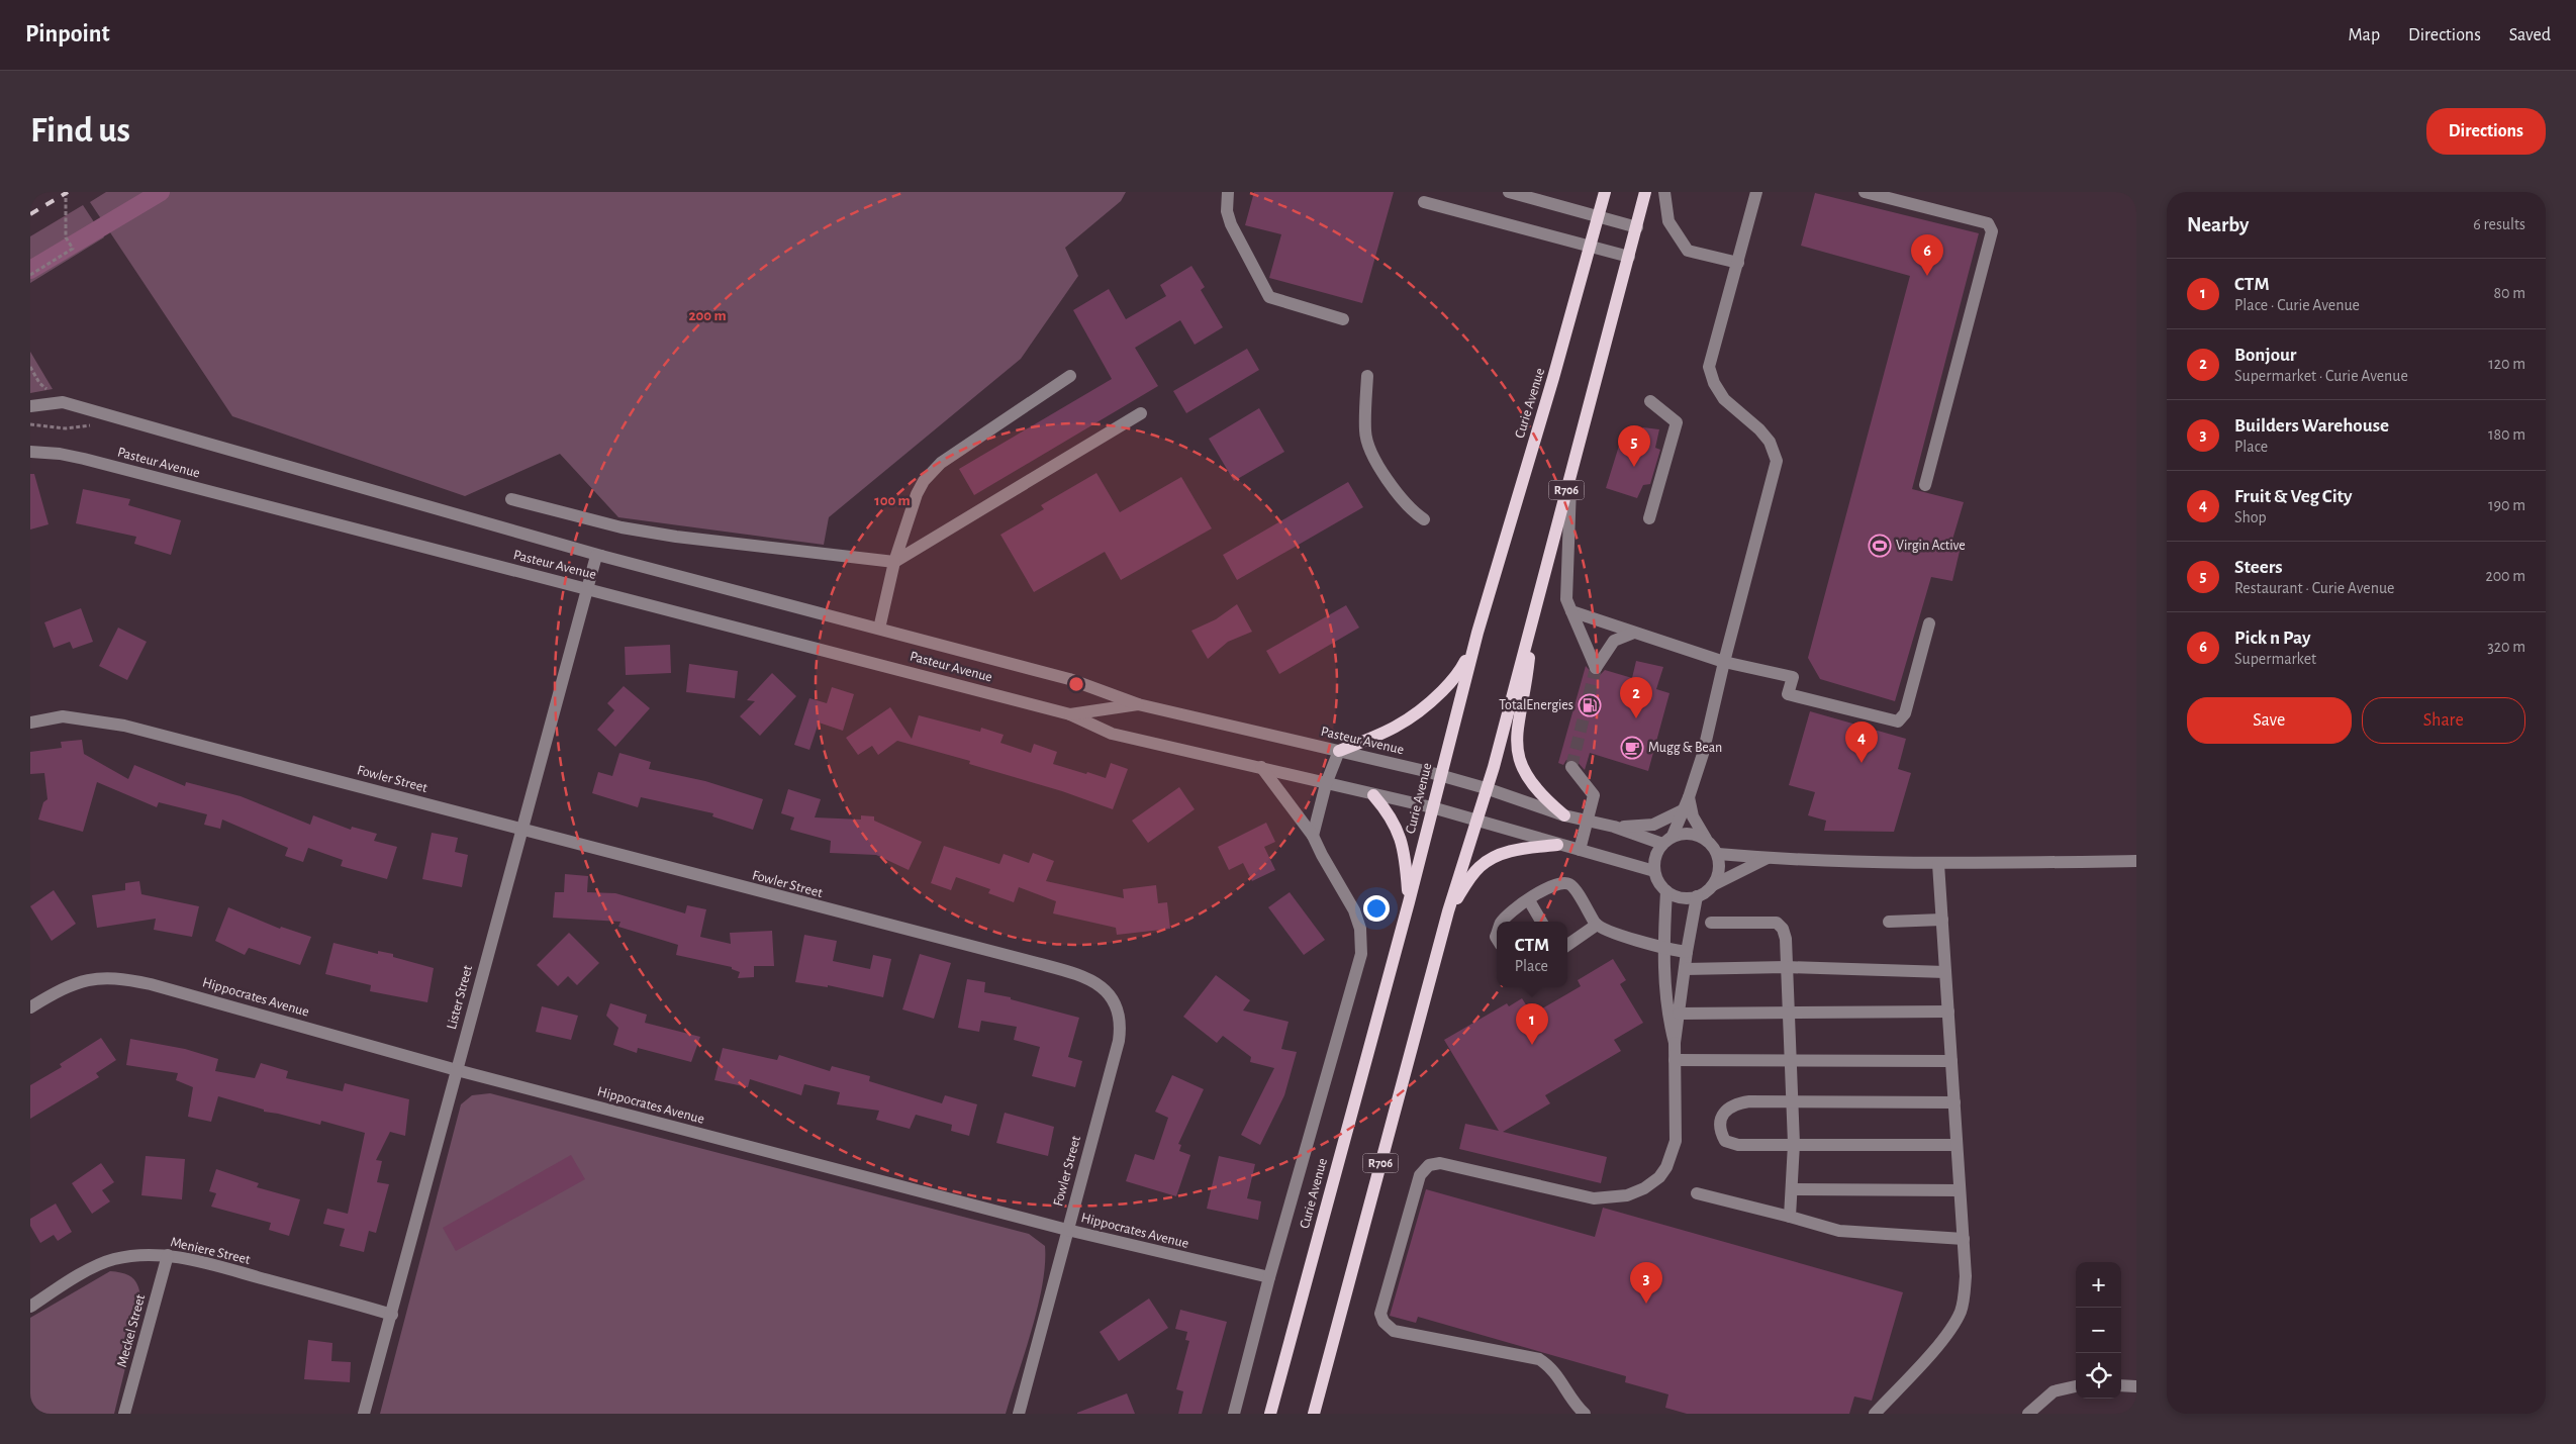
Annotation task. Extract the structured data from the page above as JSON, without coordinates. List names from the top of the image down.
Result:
{
  "streets": {
    "main road": ["Curie Avenue", "R706"],
    "street": [
      "Pasteur Avenue",
      "Fowler Street",
      "Hippocrates Avenue",
      "Lister Street",
      "Meniere Street",
      "Meckel Street"
    ]
  },
  "crossings": [
    ["Curie Avenue", "Pasteur Avenue"],
    ["Curie Avenue", "Hippocrates Avenue"],
    ["Pasteur Avenue", "R706"],
    ["Pasteur Avenue", "Lister Street"],
    ["Fowler Street", "Hippocrates Avenue"],
    ["Fowler Street", "Lister Street"],
    ["Hippocrates Avenue", "Lister Street"],
    ["Lister Street", "Meniere Street"],
    ["Meniere Street", "Meckel Street"]
  ],
  "places": {
    "sports": ["Virgin Active"],
    "fuel station": ["TotalEnergies"],
    "cafe": ["Mugg & Bean"]
  },
  "page": {
    "header": "Pinpoint",
    "nav": ["Map", "Directions", "Saved"],
    "buttons": [
      "Directions",
      ["Save", "Share"]
    ],
    "title": "Find us",
    "heading": ["Nearby", "6 results"],
    "pins": [
      "6",
      "5",
      "2",
      "4",
      "1",
      "3"
    ],
    "list": [
      {
        "mark": "1",
        "name": "CTM",
        "note": "Place · Curie Avenue",
        "value": "80 m"
      },
      {
        "mark": "2",
        "name": "Bonjour",
        "note": "Supermarket · Curie Avenue",
        "value": "120 m"
      },
      {
        "mark": "3",
        "name": "Builders Warehouse",
        "note": "Place",
        "value": "180 m"
      },
      {
        "mark": "4",
        "name": "Fruit & Veg City",
        "note": "Shop",
        "value": "190 m"
      },
      {
        "mark": "5",
        "name": "Steers",
        "note": "Restaurant · Curie Avenue",
        "value": "200 m"
      },
      {
        "mark": "6",
        "name": "Pick n Pay",
        "note": "Supermarket",
        "value": "320 m"
      }
    ],
    "popup": ["CTM", "Place"],
    "map_buttons": ["+", "−"]
  },
  "rings": ["200 m", "100 m"]
}
